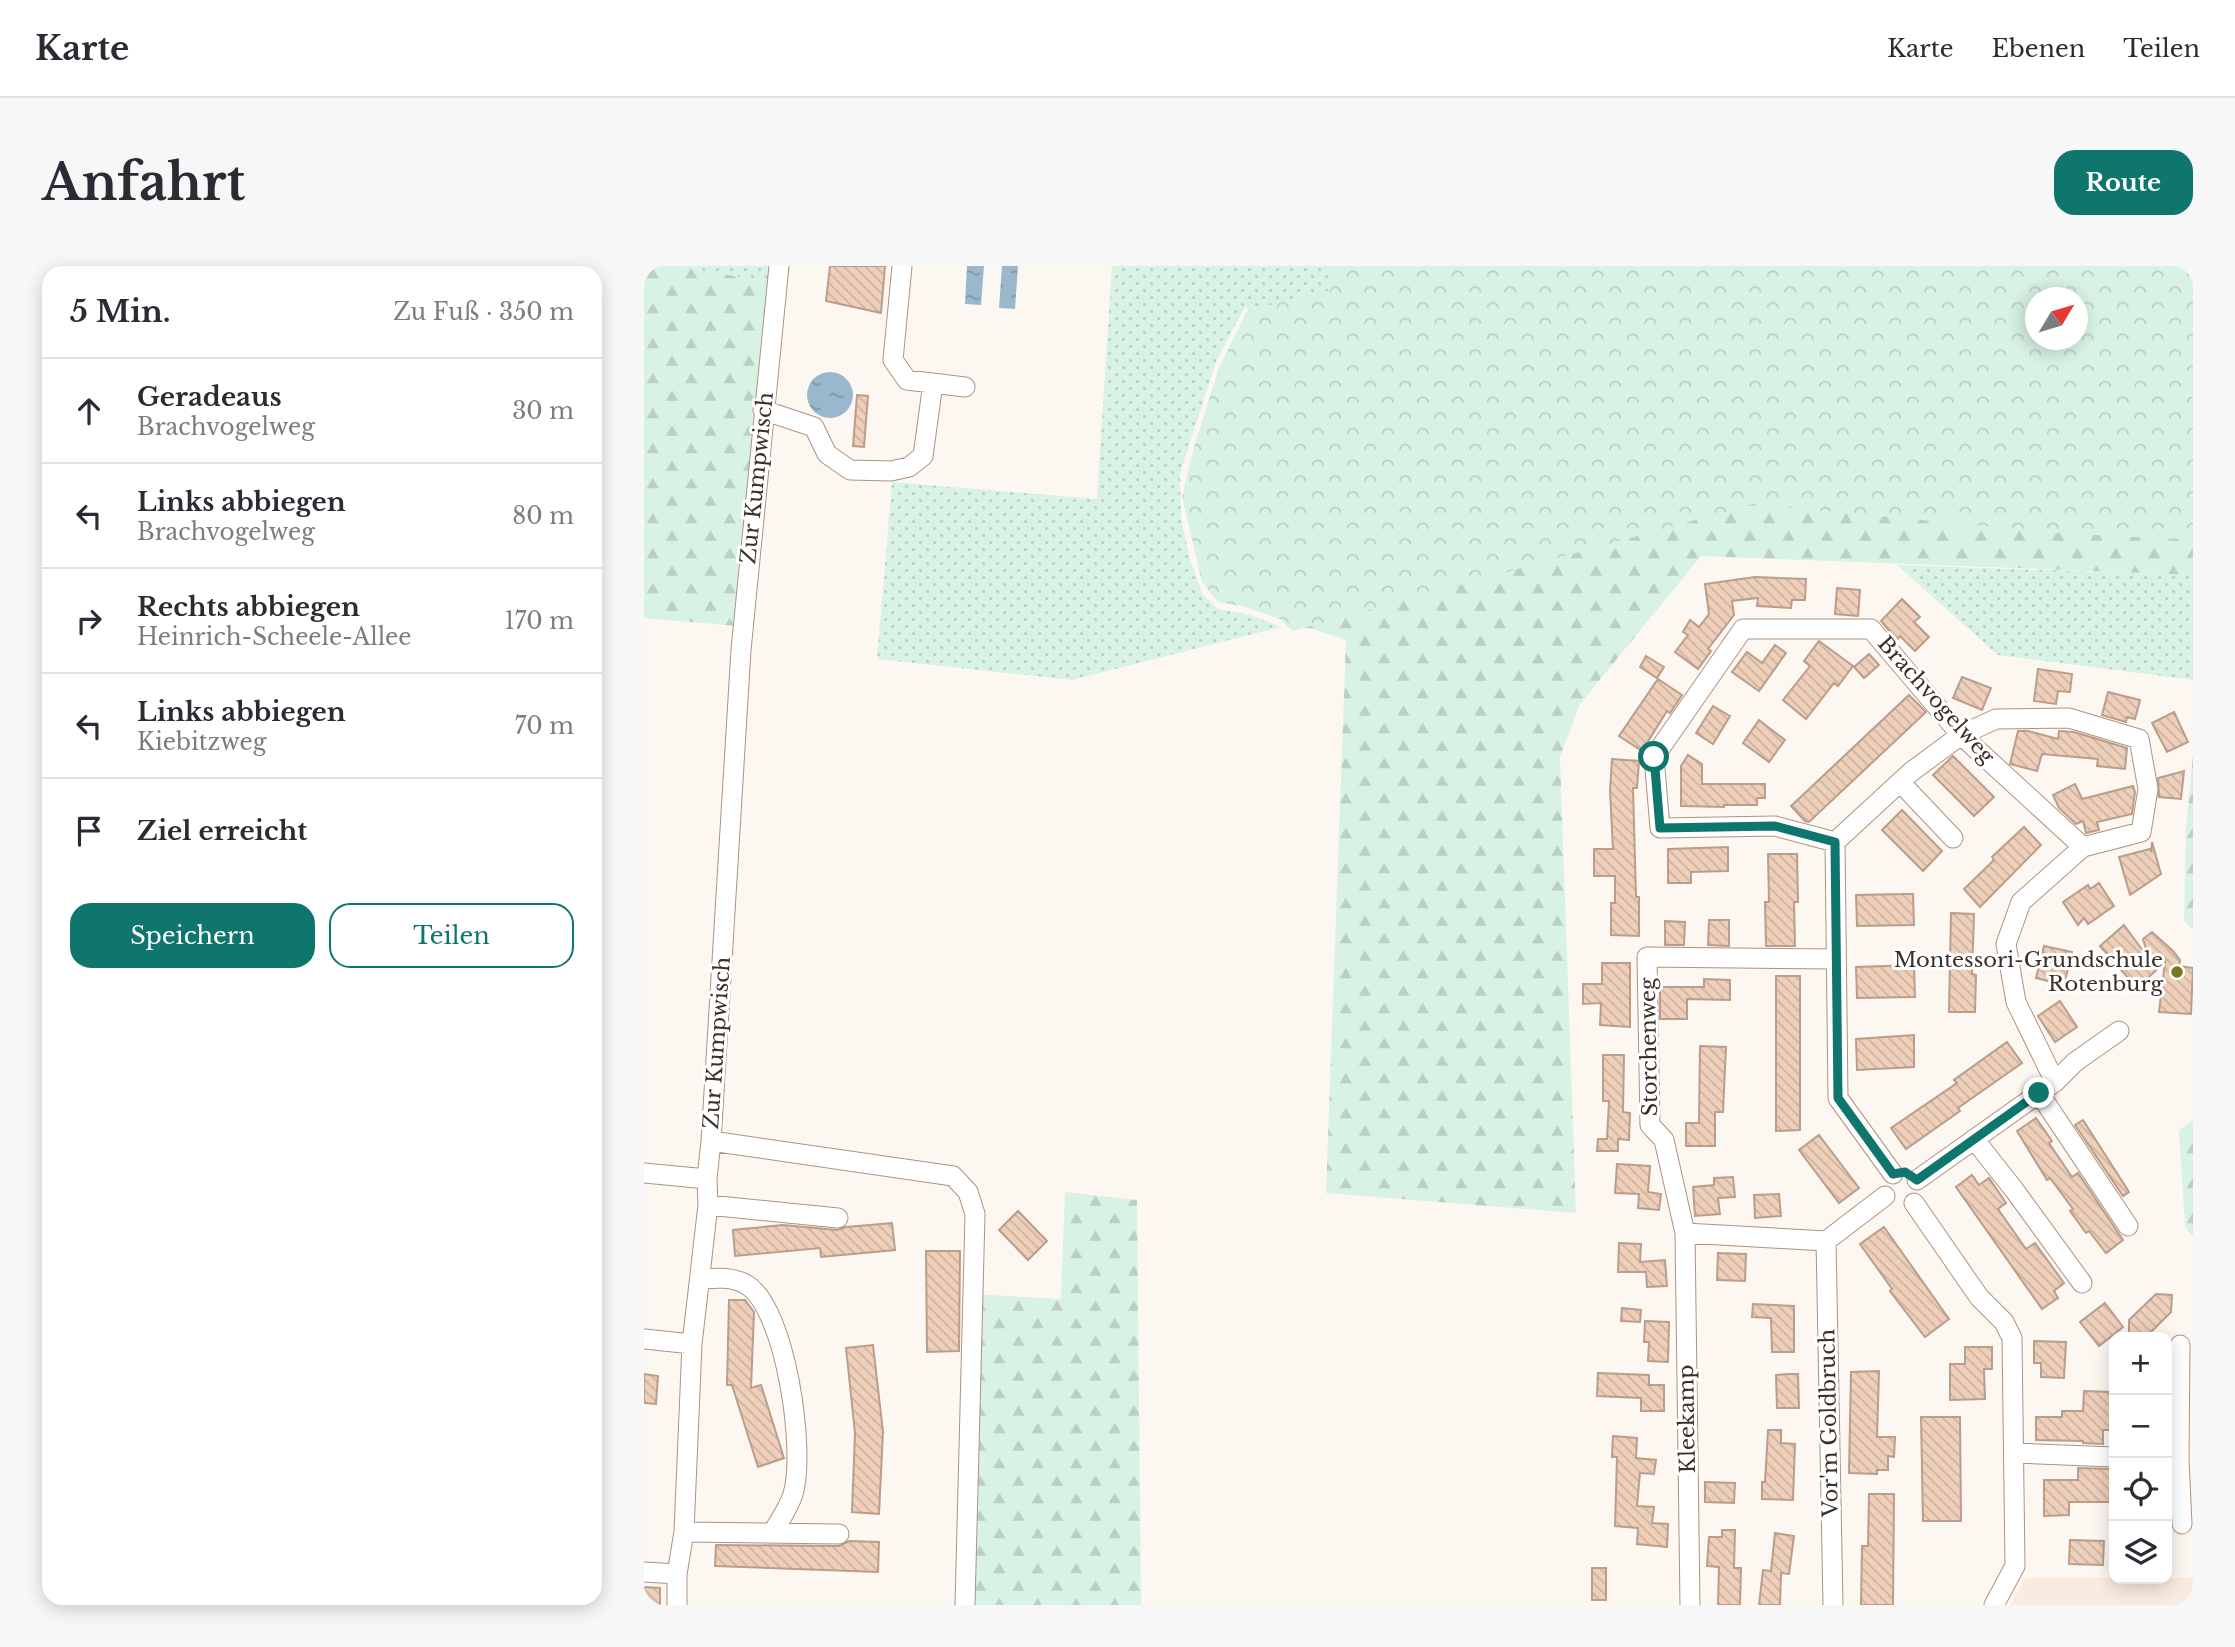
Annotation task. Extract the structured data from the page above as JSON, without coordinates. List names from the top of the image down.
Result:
{
  "streets": {
    "street": [
      "Zur Kumpwisch",
      "Brachvogelweg",
      "Storchenweg",
      "Kleekamp",
      "Vor'm Goldbruch"
    ]
  },
  "crossings": [
    ["Storchenweg", "Kleekamp"]
  ],
  "places": ["Montessori-Grundschule Rotenburg"],
  "north": "top right",
  "page": {
    "header": "Karte",
    "nav": ["Karte", "Ebenen", "Teilen"],
    "buttons": [
      "Route",
      ["Speichern", "Teilen"]
    ],
    "title": "Anfahrt",
    "heading": ["5 Min.", "Zu Fuß · 350 m"],
    "list": [
      ["Geradeaus", "Brachvogelweg", "30 m"],
      ["Links abbiegen", "Brachvogelweg", "80 m"],
      ["Rechts abbiegen", "Heinrich-Scheele-Allee", "170 m"],
      ["Links abbiegen", "Kiebitzweg", "70 m"],
      "Ziel erreicht"
    ],
    "map_buttons": ["+", "−"]
  }
}
